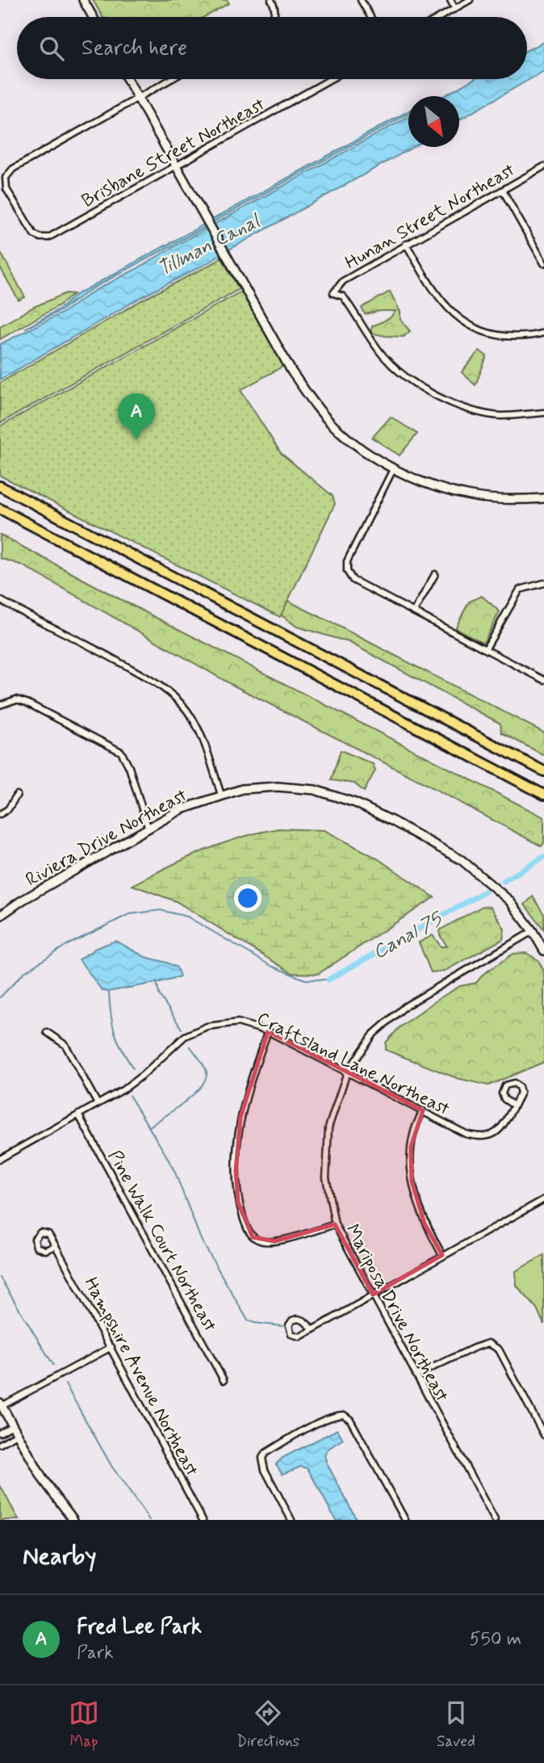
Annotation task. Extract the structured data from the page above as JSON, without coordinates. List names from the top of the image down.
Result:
{
  "streets": {
    "street": [
      "Brisbane Street Northeast",
      "Hunan Street Northeast",
      "Riviera Drive Northeast",
      "Craftsland Lane Northeast",
      "Pine Walk Court Northeast",
      "Mariposa Drive Northeast",
      "Hampshire Avenue Northeast"
    ]
  },
  "crossings": [
    ["Riviera Drive Northeast", "Mariposa Drive Northeast"],
    ["Craftsland Lane Northeast", "Pine Walk Court Northeast"],
    ["Craftsland Lane Northeast", "Mariposa Drive Northeast"]
  ],
  "water": ["Tillman Canal", "Canal 75"],
  "north": "bottom right",
  "page": {
    "search": "Search here",
    "pins": "A",
    "heading": "Nearby",
    "list": [
      {
        "mark": "A",
        "name": "Fred Lee Park",
        "note": "Park",
        "value": "550 m"
      }
    ],
    "nav": ["Map", "Directions", "Saved"]
  }
}
